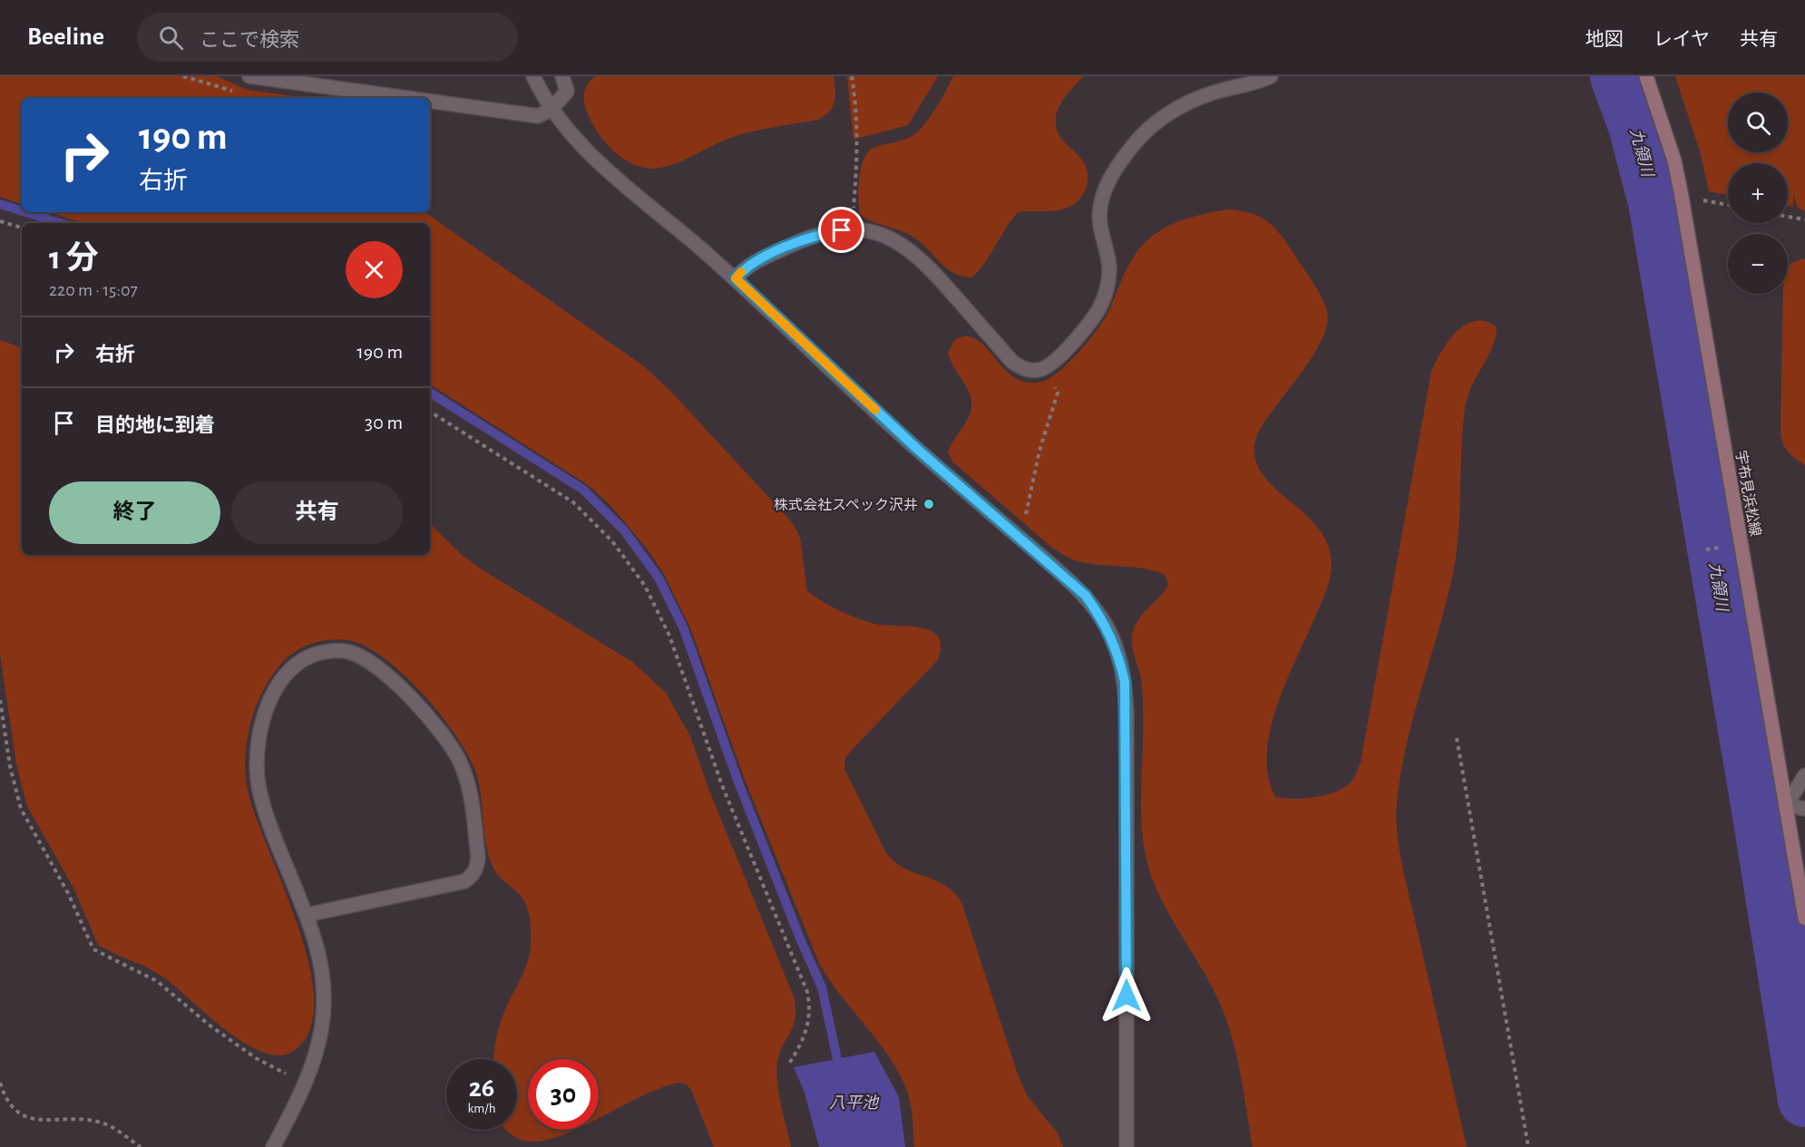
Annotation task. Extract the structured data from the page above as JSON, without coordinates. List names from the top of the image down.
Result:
{
  "streets": {
    "main road": ["宇布見浜松線"]
  },
  "water": ["九領川", "八平池"],
  "places": ["株式会社スペック沢井"],
  "page": {
    "header": "Beeline",
    "search": "ここで検索",
    "nav": ["地図", "レイヤ", "共有"],
    "map_buttons": ["+", "−"],
    "turn": ["190 m", "右折"],
    "heading": ["1 分", "220 m · 15:07"],
    "list": [
      {
        "name": "右折",
        "value": "190 m"
      },
      {
        "name": "目的地に到着",
        "value": "30 m"
      }
    ],
    "buttons": ["終了", "共有"],
    "speed": "26 km/h",
    "limit": "30"
  }
}
